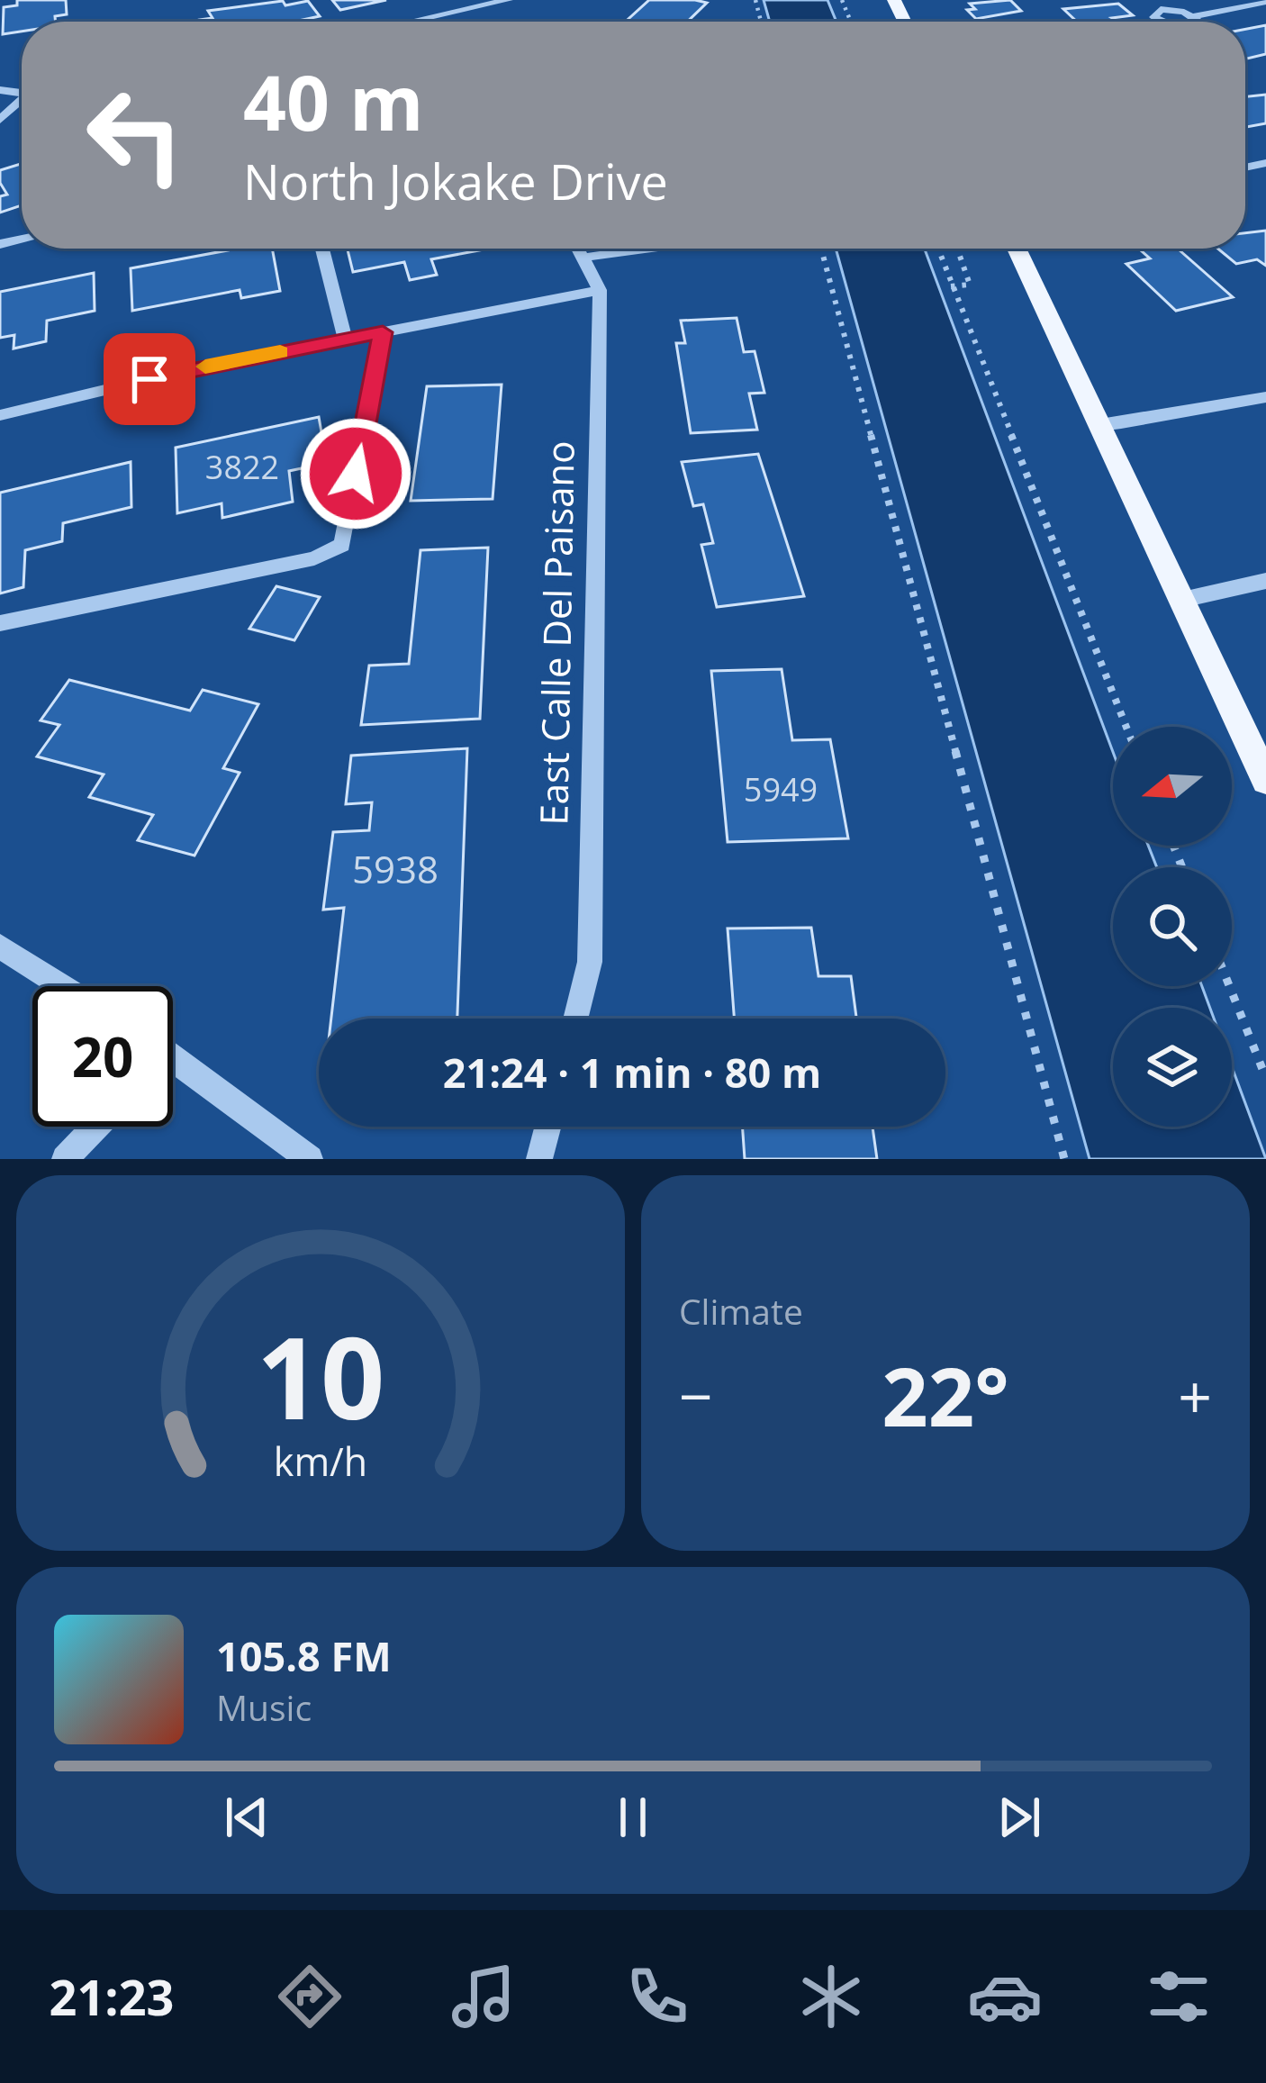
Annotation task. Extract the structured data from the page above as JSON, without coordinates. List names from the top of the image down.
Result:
{
  "streets": {
    "street": ["East Calle Del Paisano"]
  },
  "house_numbers": ["3822", "5949", "5938"],
  "north": "left",
  "page": {
    "turn": ["40 m", "North Jokake Drive"],
    "limit": "20",
    "trip": "21:24 · 1 min · 80 m",
    "tile": "Climate",
    "heat": ["−", "22°", "+"],
    "song": ["105.8 FM", "Music"],
    "tabs": "21:23",
    "gauge": ["10", "km/h"]
  }
}
